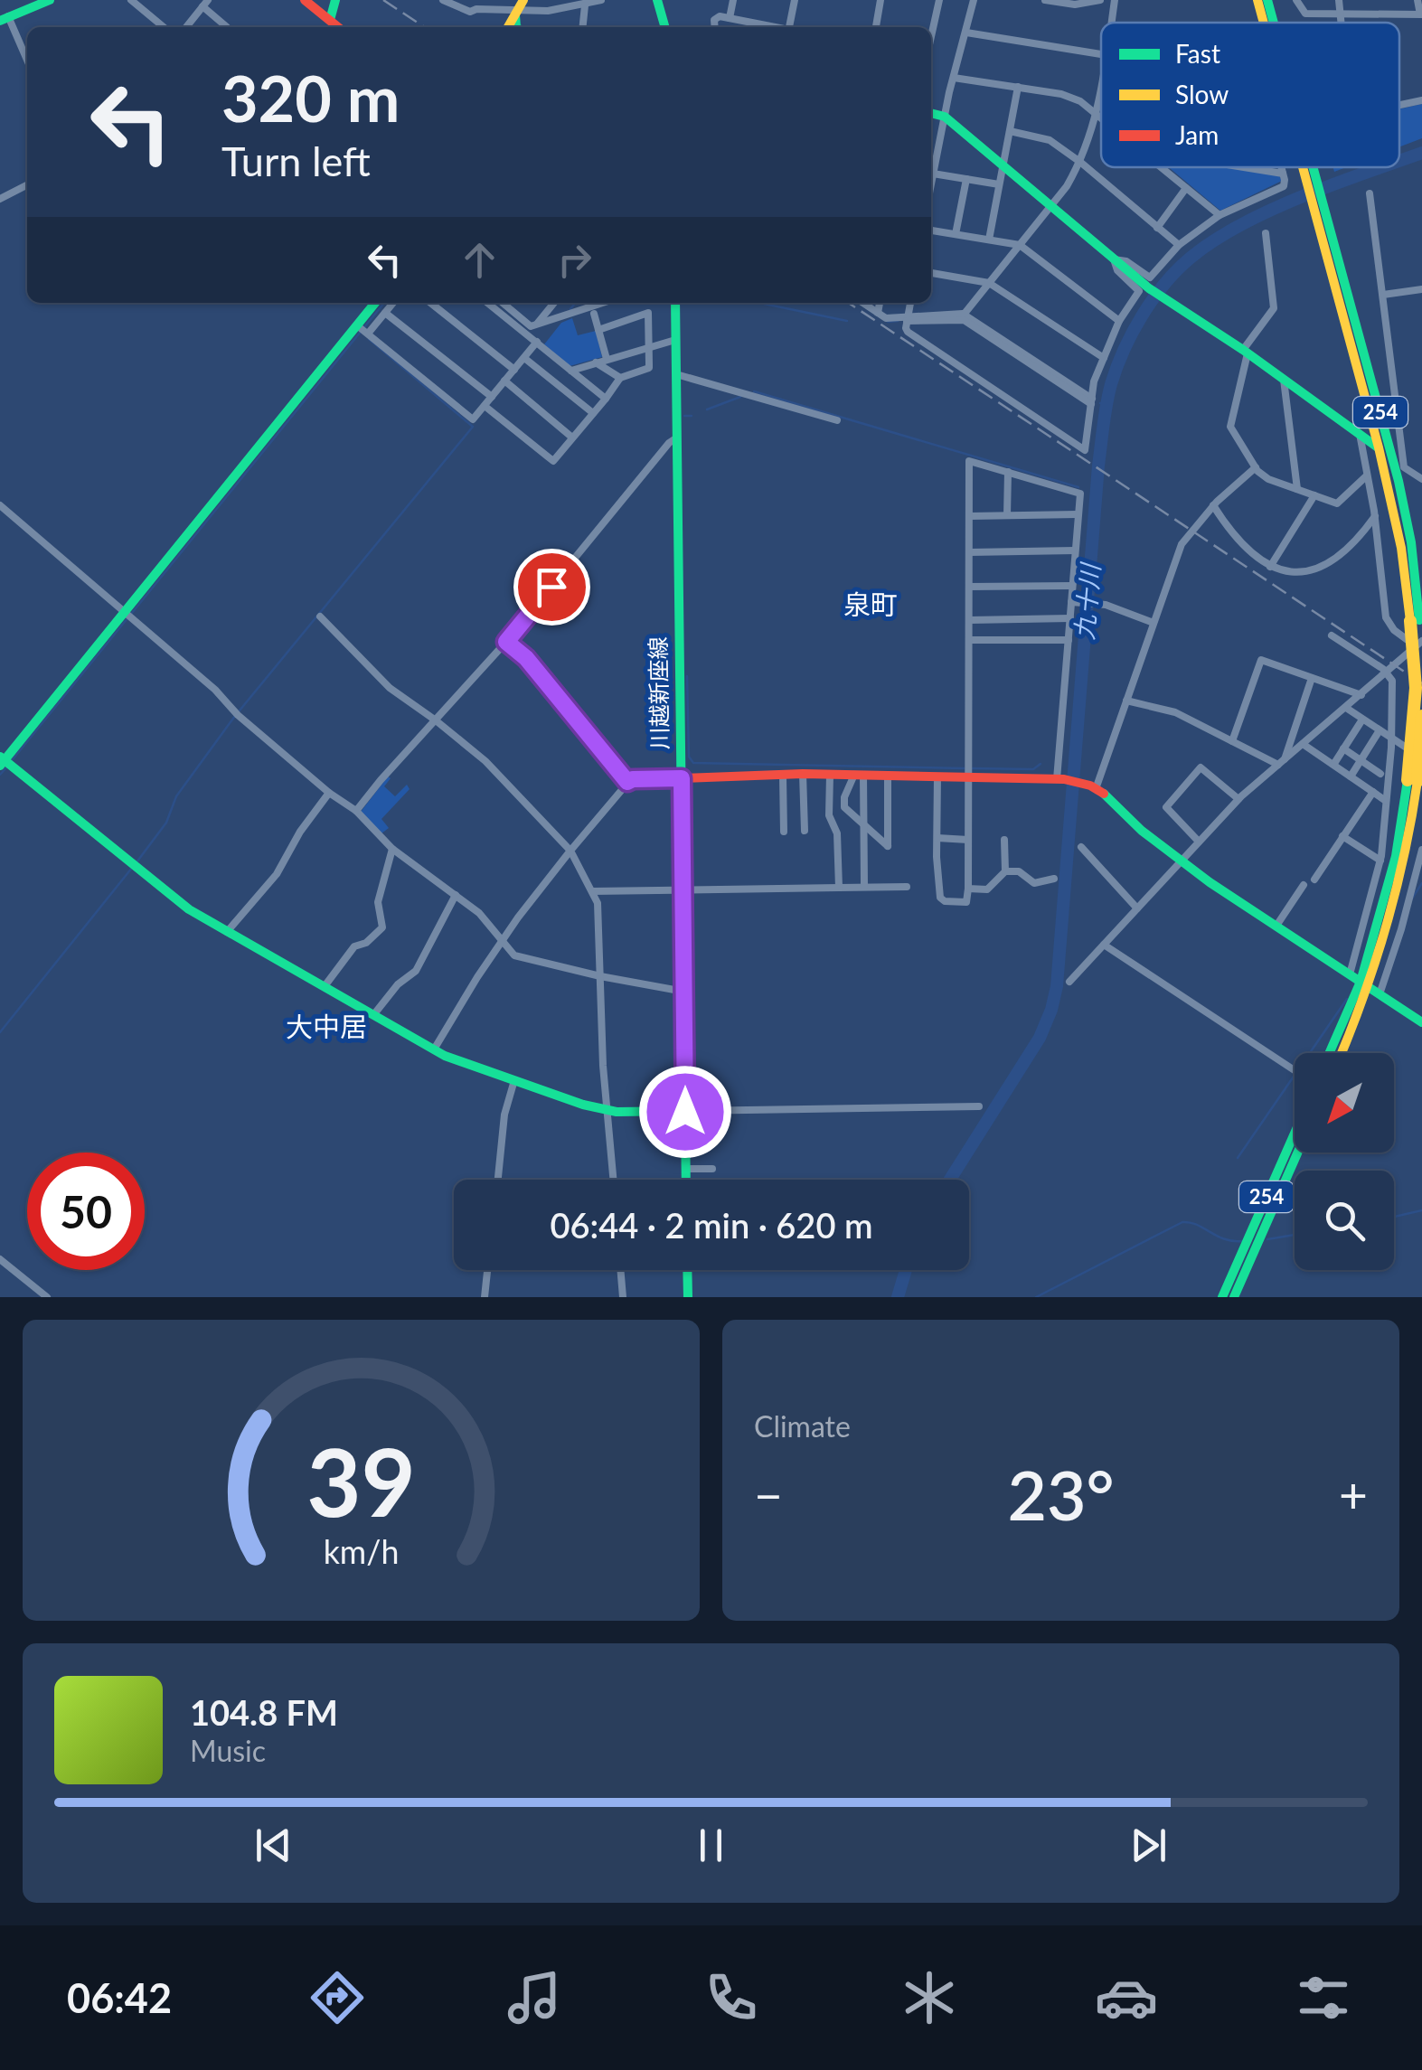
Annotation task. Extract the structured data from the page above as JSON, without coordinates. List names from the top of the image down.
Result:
{
  "streets": {
    "main road": ["254", "川越新座線"]
  },
  "districts": ["泉町", "大中居"],
  "water": ["九十川"],
  "legend": ["Fast", "Slow", "Jam"],
  "north": "bottom left",
  "page": {
    "turn": ["320 m", "Turn left"],
    "limit": "50",
    "trip": "06:44 · 2 min · 620 m",
    "tile": "Climate",
    "heat": ["−", "23°", "+"],
    "song": ["104.8 FM", "Music"],
    "tabs": "06:42",
    "gauge": ["39", "km/h"]
  }
}
